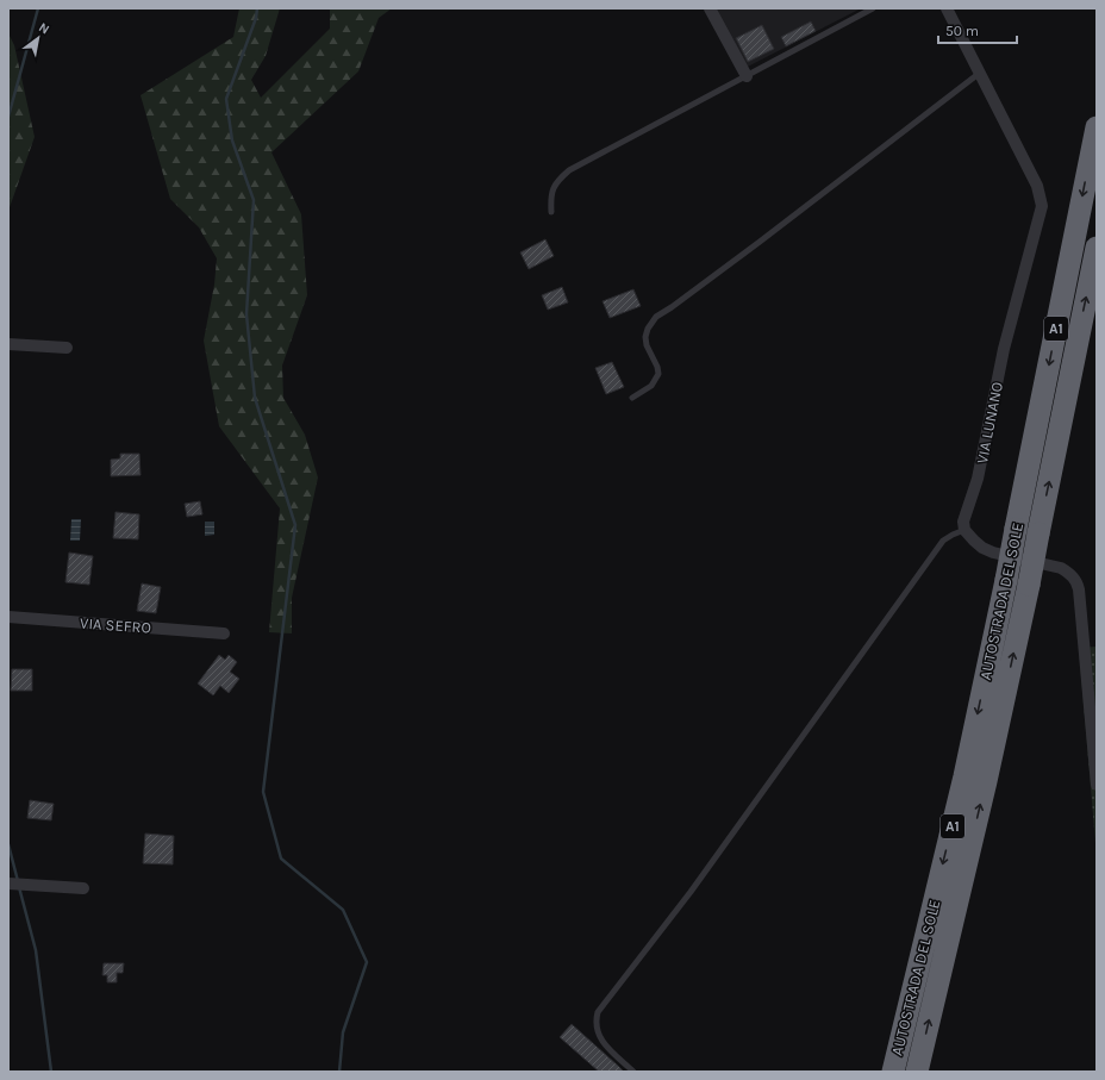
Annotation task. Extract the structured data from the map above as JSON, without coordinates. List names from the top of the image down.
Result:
{
  "streets": {
    "highway": ["A1", "AUTOSTRADA DEL SOLE"],
    "street": ["VIA LUNANO", "VIA SEFRO"]
  },
  "scale_bar": "50 m",
  "north": "top right"
}
